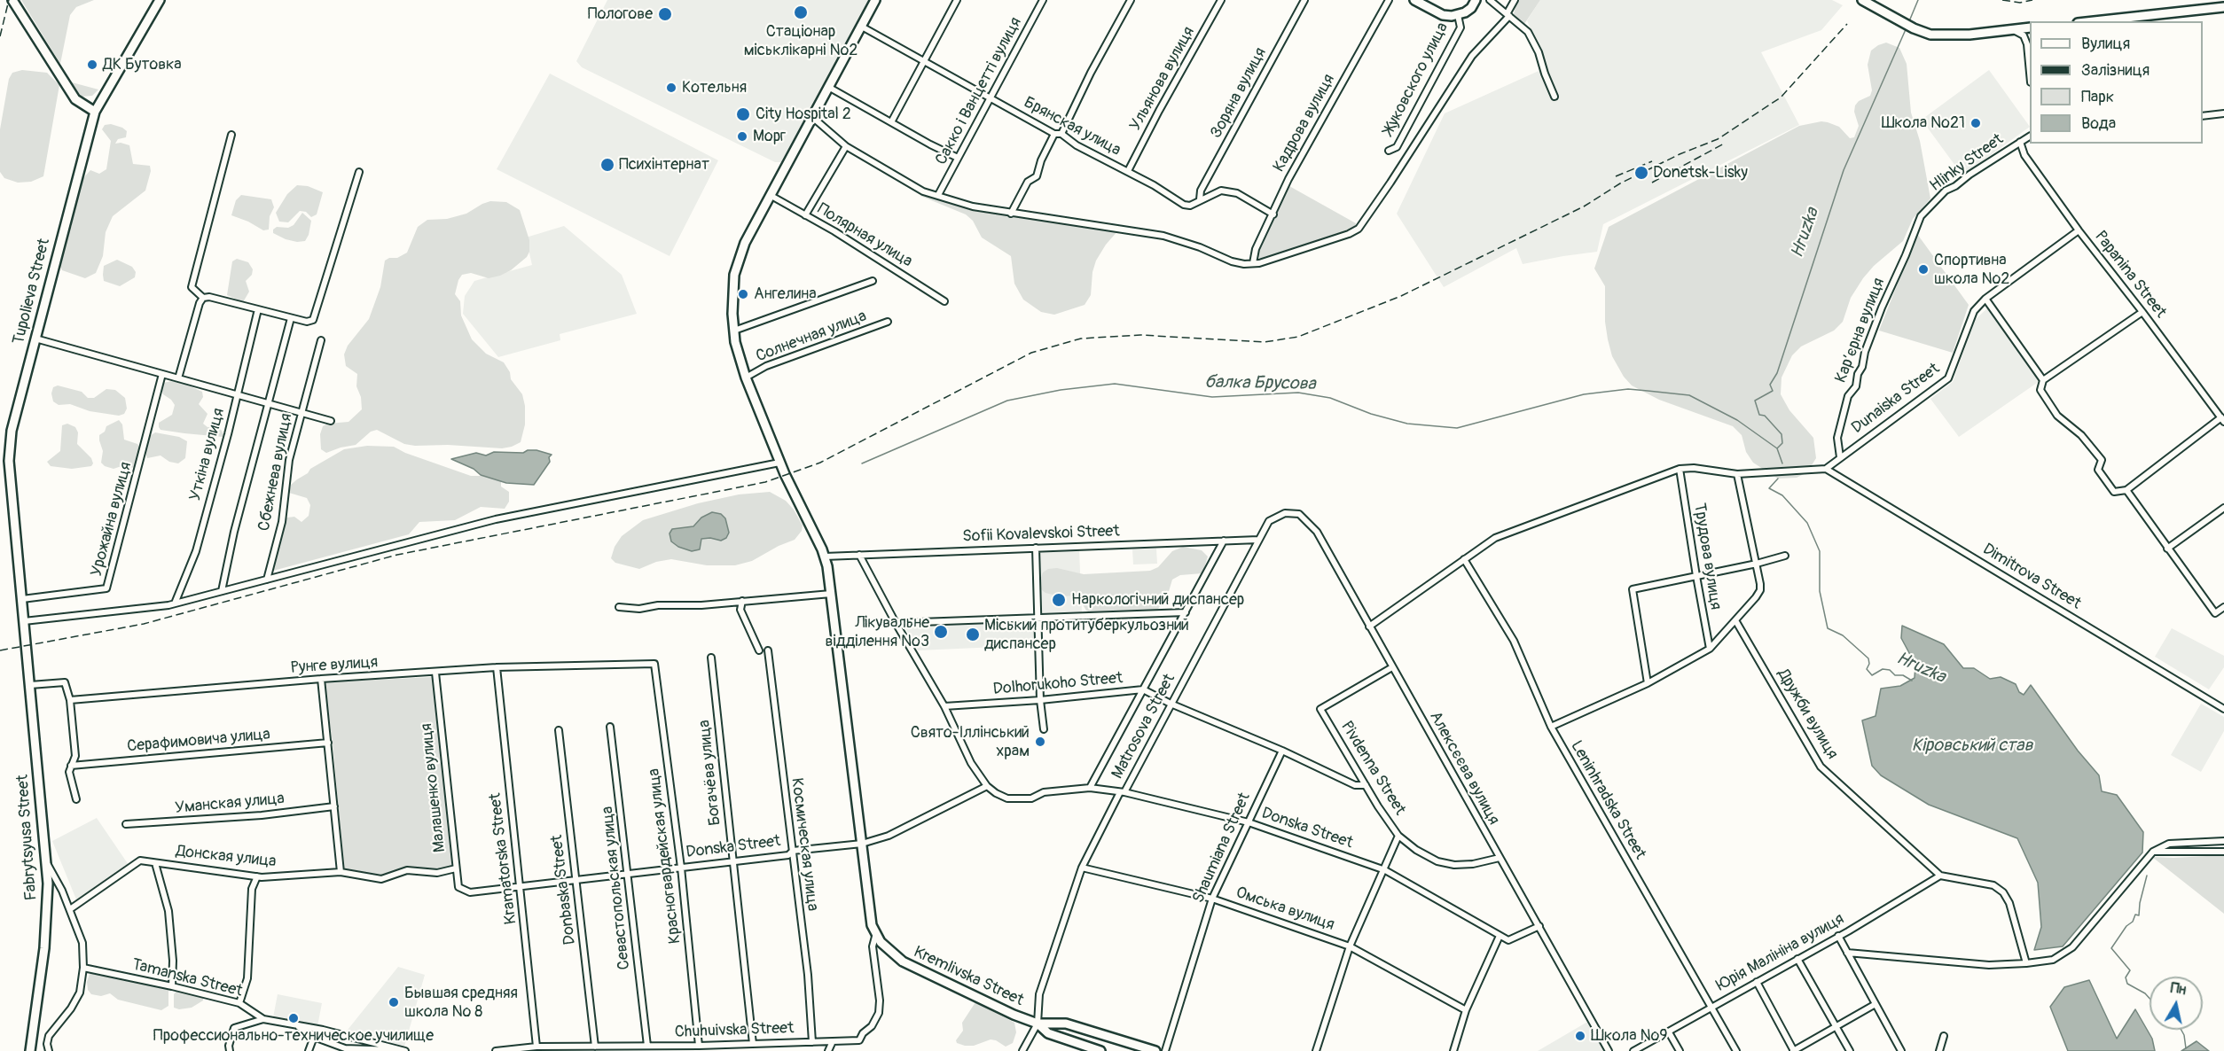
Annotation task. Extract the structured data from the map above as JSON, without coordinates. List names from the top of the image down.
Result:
{
  "streets": {
    "street": [
      "Ульянова вулиця",
      "Жуковского улица",
      "Сакко і Ванцетті вулиця",
      "Зоряна вулиця",
      "Кадрова вулиця",
      "Брянская улица",
      "Hlinky Street",
      "Полярная улица",
      "Papanina Street",
      "Tupolieva Street",
      "Кар’єрна вулиця",
      "Солнечная улица",
      "Dunaiska Street",
      "Уткiна вулиця",
      "Сбежнева вулиця",
      "Урожайна вулиця",
      "Sofii Kovalevskoi Street",
      "Трудова вулиця",
      "Dimitrova Street",
      "Рунге вулиця",
      "Dolhorukoho Street",
      "Дружби вулиця",
      "Matrosova Street",
      "Серафимовича улица",
      "Pivdenna Street",
      "Алексєєва вулиця",
      "Богачёва улица",
      "Малашенко вулиця",
      "Leninhradska Street",
      "Уманская улица",
      "Donska Street",
      "Fabrytsyusa Street",
      "Космическая улица",
      "Shaumiana Street",
      "Красногвардейская улица",
      "Донская улица",
      "Kramatorska Street",
      "Севастопольская улица",
      "Donbaska Street",
      "Омська вулиця",
      "Юрія Малініна вулиця",
      "Kremlivska Street",
      "Tamanska Street",
      "Chuhuivska Street"
    ]
  },
  "crossings": [
    ["Ульянова вулиця", "Брянская улица"],
    ["Сакко і Ванцетті вулиця", "Брянская улица"],
    ["Зоряна вулиця", "Брянская улица"],
    ["Кадрова вулиця", "Брянская улица"],
    ["Hlinky Street", "Papanina Street"],
    ["Hlinky Street", "Кар’єрна вулиця"],
    ["Papanina Street", "Dunaiska Street"],
    ["Tupolieva Street", "Урожайна вулиця"],
    ["Tupolieva Street", "Fabrytsyusa Street"],
    ["Кар’єрна вулиця", "Dunaiska Street"],
    ["Dunaiska Street", "Dimitrova Street"],
    ["Sofii Kovalevskoi Street", "Matrosova Street"],
    ["Рунге вулиця", "Малашенко вулиця"],
    ["Рунге вулиця", "Красногвардейская улица"],
    ["Рунге вулиця", "Kramatorska Street"],
    ["Dolhorukoho Street", "Matrosova Street"],
    ["Дружби вулиця", "Юрія Малініна вулиця"],
    ["Matrosova Street", "Алексєєва вулиця"],
    ["Matrosova Street", "Donska Street"],
    ["Matrosova Street", "Омська вулиця"],
    ["Matrosova Street", "Kremlivska Street"],
    ["Pivdenna Street", "Алексєєва вулиця"],
    ["Pivdenna Street", "Donska Street"],
    ["Pivdenna Street", "Омська вулиця"],
    ["Богачёва улица", "Donska Street"],
    ["Богачёва улица", "Chuhuivska Street"],
    ["Малашенко вулиця", "Donska Street"],
    ["Малашенко вулиця", "Донская улица"],
    ["Leninhradska Street", "Юрія Малініна вулиця"],
    ["Donska Street", "Космическая улица"],
    ["Donska Street", "Shaumiana Street"],
    ["Donska Street", "Красногвардейская улица"],
    ["Donska Street", "Kramatorska Street"],
    ["Donska Street", "Севастопольская улица"],
    ["Donska Street", "Donbaska Street"],
    ["Космическая улица", "Chuhuivska Street"],
    ["Shaumiana Street", "Омська вулиця"],
    ["Красногвардейская улица", "Chuhuivska Street"],
    ["Kramatorska Street", "Chuhuivska Street"],
    ["Севастопольская улица", "Chuhuivska Street"],
    ["Donbaska Street", "Chuhuivska Street"],
    ["Kremlivska Street", "Chuhuivska Street"]
  ],
  "water": ["Hruzka", "балка Брусова", "Кіровський став"],
  "places": [
    "Стаціонар міськлікарні №2",
    "Пологове",
    "ДК Бутовка",
    "Котельня",
    "City Hospital 2",
    "Школа №21",
    "Морг",
    "Психінтернат",
    "Donetsk-Lisky",
    "Спортивна школа №2",
    "Ангелина",
    "Наркологічний диспансер",
    "Лікувальне відділення №3",
    "Міський протитуберкульозний диспансер",
    "Свято-Іллінський храм",
    "Бывшая средняя школа № 8",
    "Профессионально-техническое училище",
    "Школа №9"
  ],
  "legend": [
    "Вулиця",
    "Залізниця",
    "Парк",
    "Вода"
  ],
  "north": "top"
}
